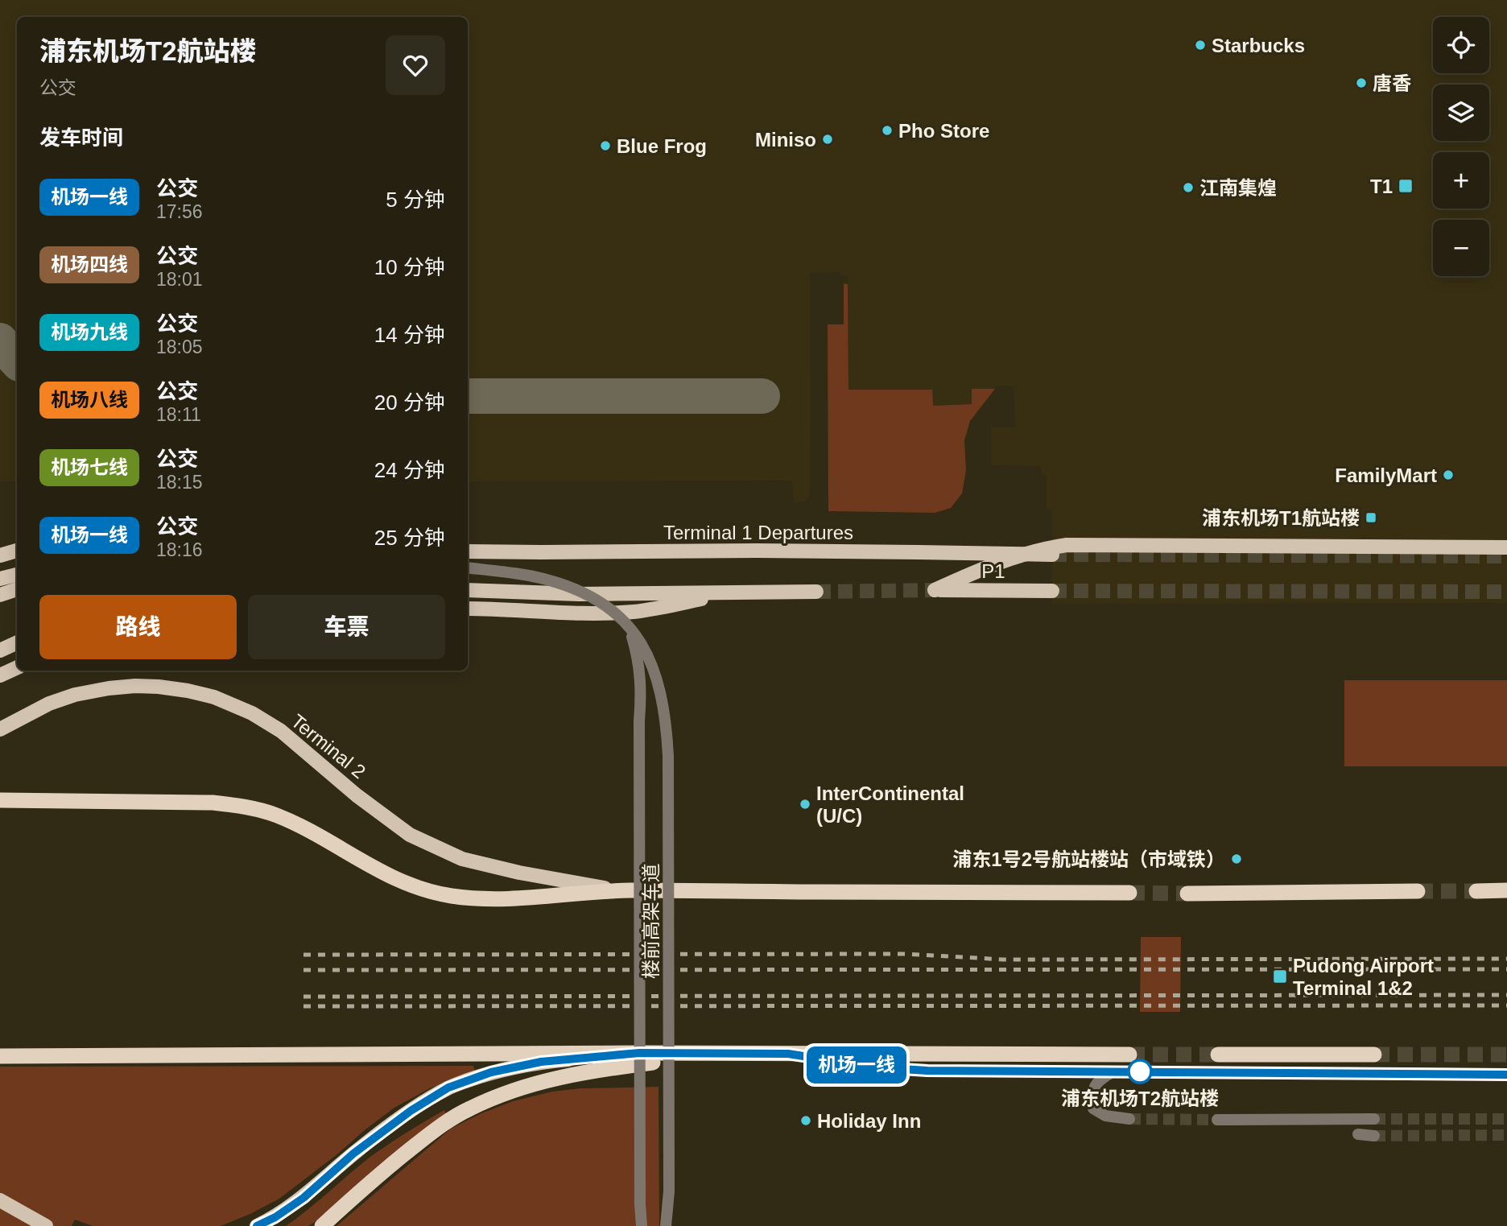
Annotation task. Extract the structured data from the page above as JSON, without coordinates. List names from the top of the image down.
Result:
{
  "streets": {
    "main road": ["Terminal 1 Departures", "P1", "Terminal 2"],
    "street": ["楼前高架车道"]
  },
  "places": {
    "other": [
      "Starbucks",
      "唐香",
      "Pho Store",
      "Miniso",
      "Blue Frog",
      "江南集煌",
      "FamilyMart",
      "InterContinental (U/C)",
      "浦东1号2号航站楼站（市域铁）",
      "浦东机场T2航站楼",
      "Holiday Inn"
    ],
    "transit": ["T1", "浦东机场T1航站楼", "Pudong Airport Terminal 1&2"]
  },
  "lines": ["bus line 机场一线"],
  "page": {
    "on_map": "机场一线",
    "map_buttons": ["+", "−"],
    "heading": [
      ["浦东机场T2航站楼", "公交"],
      "发车时间"
    ],
    "list": [
      {
        "mark": "机场一线",
        "name": "公交",
        "note": "17:56",
        "value": "5 分钟"
      },
      {
        "mark": "机场四线",
        "name": "公交",
        "note": "18:01",
        "value": "10 分钟"
      },
      {
        "mark": "机场九线",
        "name": "公交",
        "note": "18:05",
        "value": "14 分钟"
      },
      {
        "mark": "机场八线",
        "name": "公交",
        "note": "18:11",
        "value": "20 分钟"
      },
      {
        "mark": "机场七线",
        "name": "公交",
        "note": "18:15",
        "value": "24 分钟"
      },
      {
        "mark": "机场一线",
        "name": "公交",
        "note": "18:16",
        "value": "25 分钟"
      }
    ],
    "buttons": ["路线", "车票"]
  }
}
